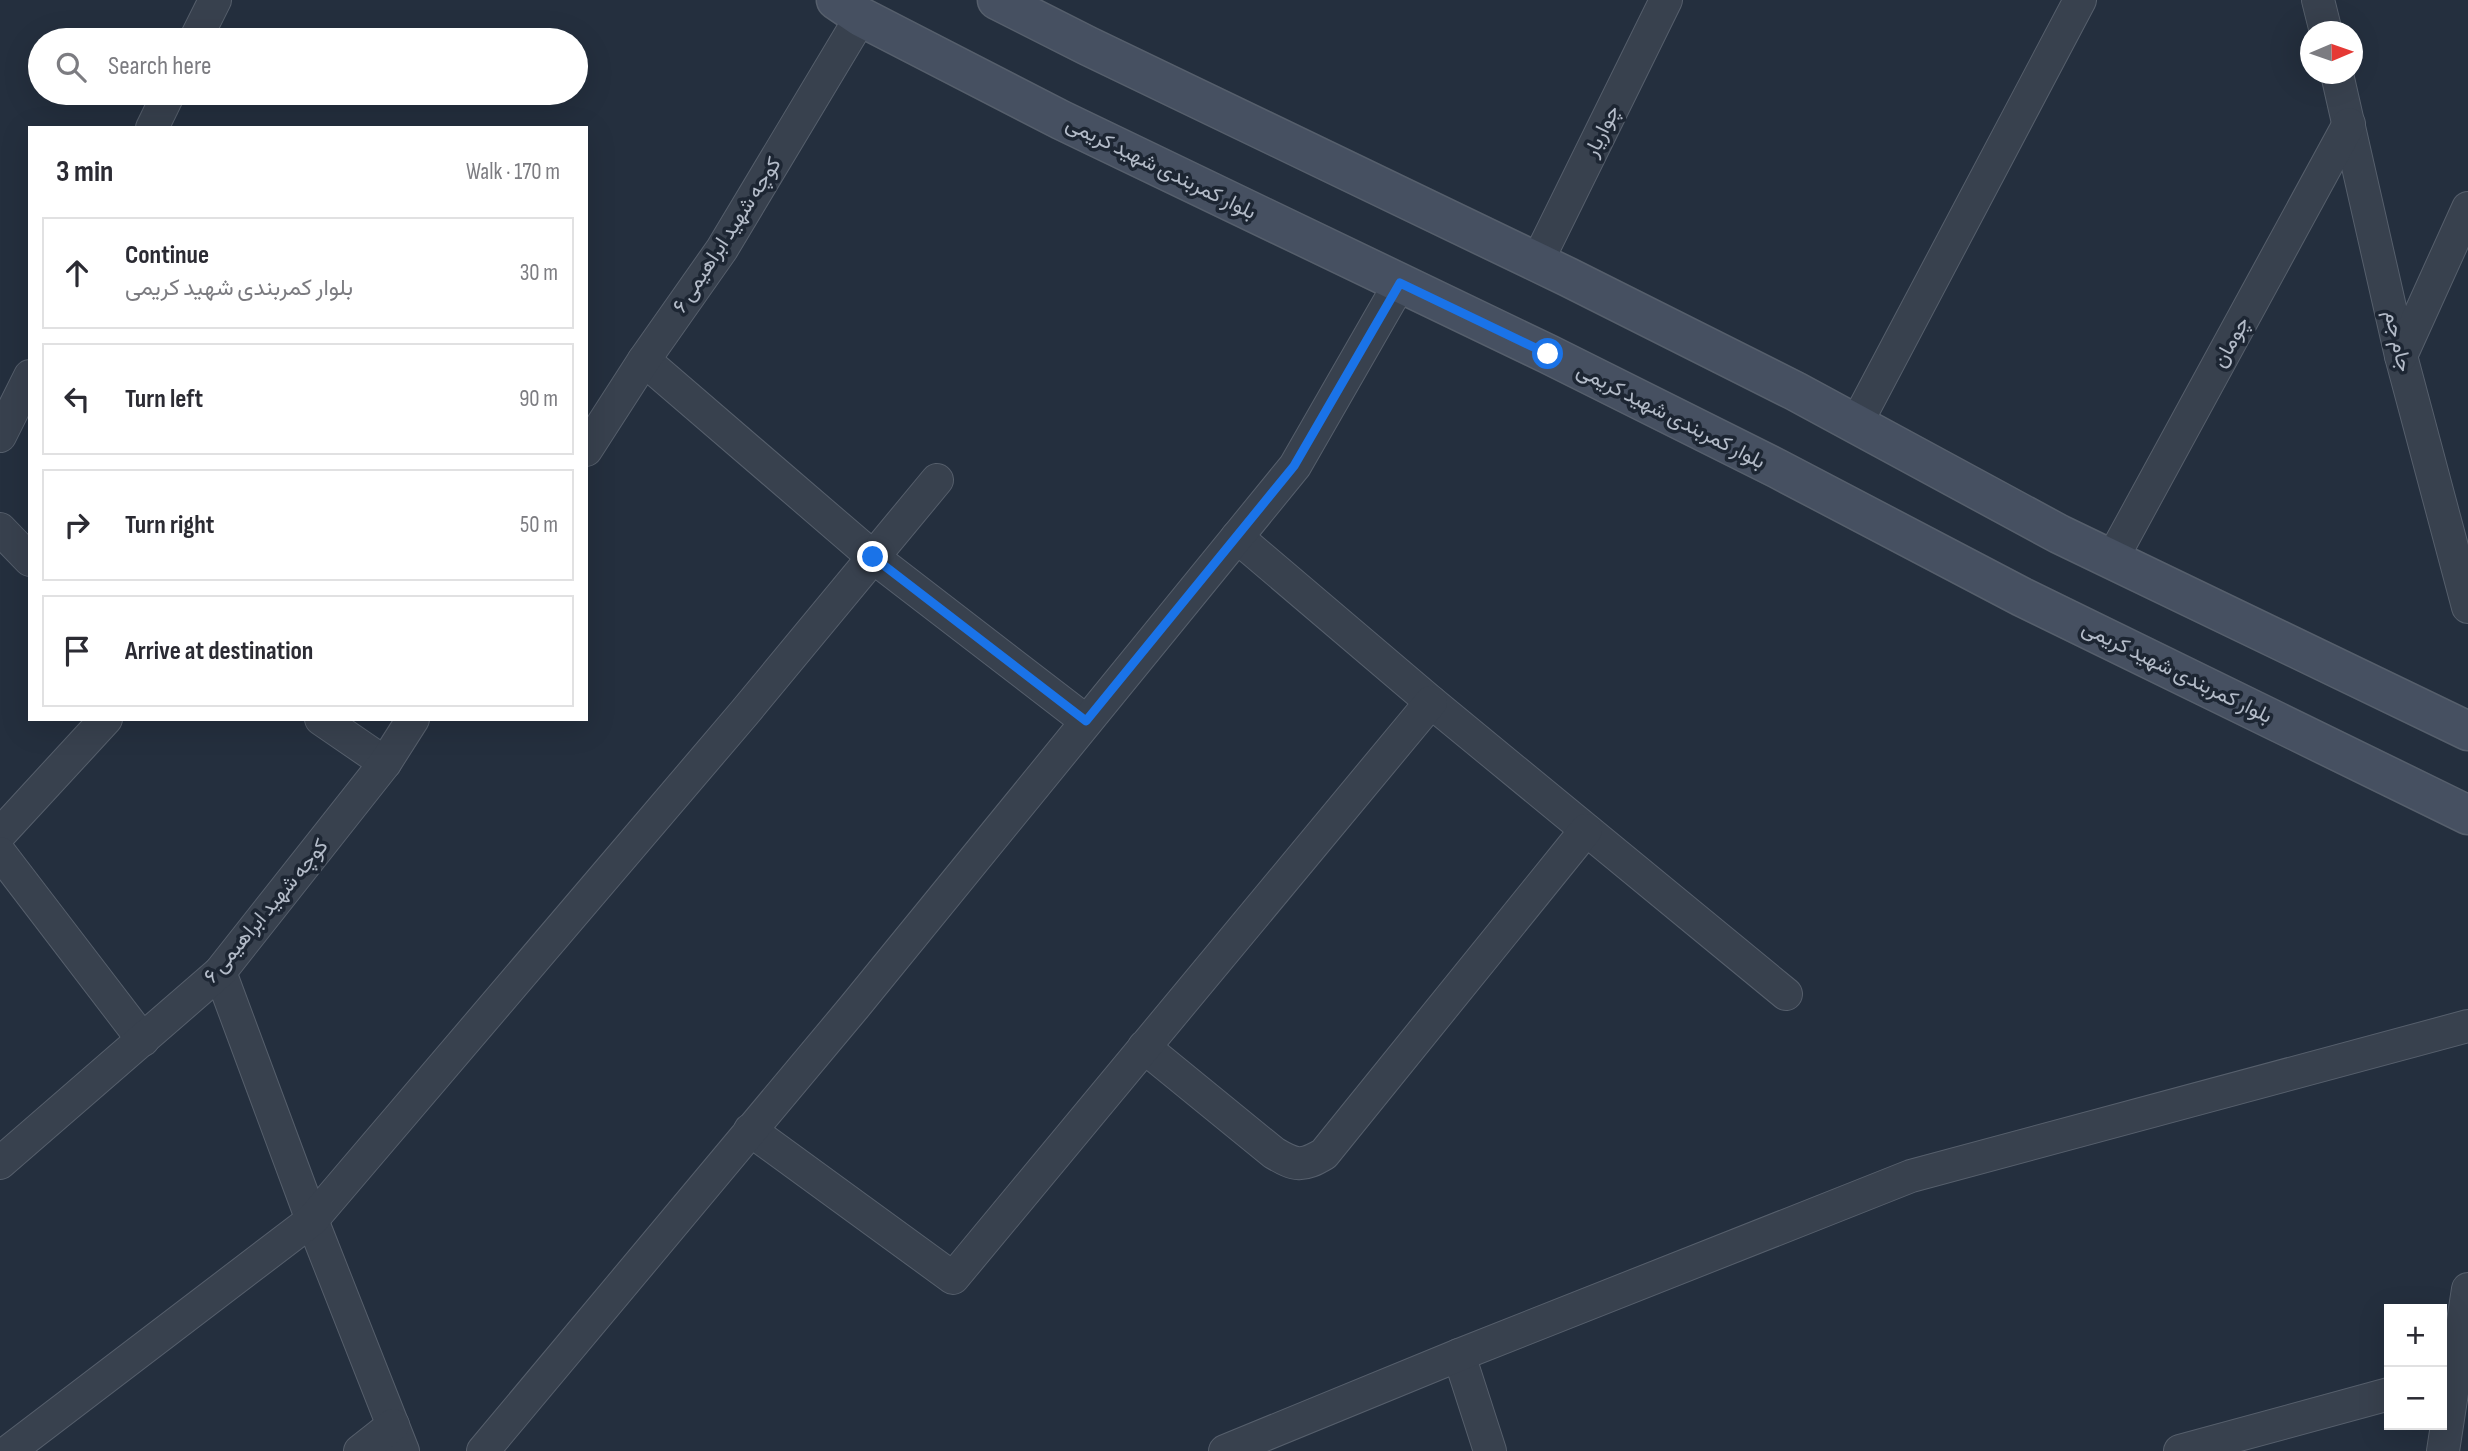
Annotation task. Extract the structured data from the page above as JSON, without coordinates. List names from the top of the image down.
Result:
{
  "streets": {
    "street": [
      "چواریار",
      "بلوار کمربندی شهید کریمی",
      "کوچه شهید ابراهیمی ۶",
      "جام جم",
      "چومان"
    ]
  },
  "crossings": [
    ["بلوار کمربندی شهید کریمی", "کوچه شهید ابراهیمی ۶"],
    ["جام جم", "چومان"]
  ],
  "north": "right",
  "page": {
    "search": "Search here",
    "heading": ["3 min", "Walk · 170 m"],
    "list": [
      ["Continue", "بلوار کمربندی شهید کریمی", "30 m"],
      ["Turn left", "90 m"],
      ["Turn right", "50 m"],
      "Arrive at destination"
    ],
    "map_buttons": ["+", "−"]
  }
}
